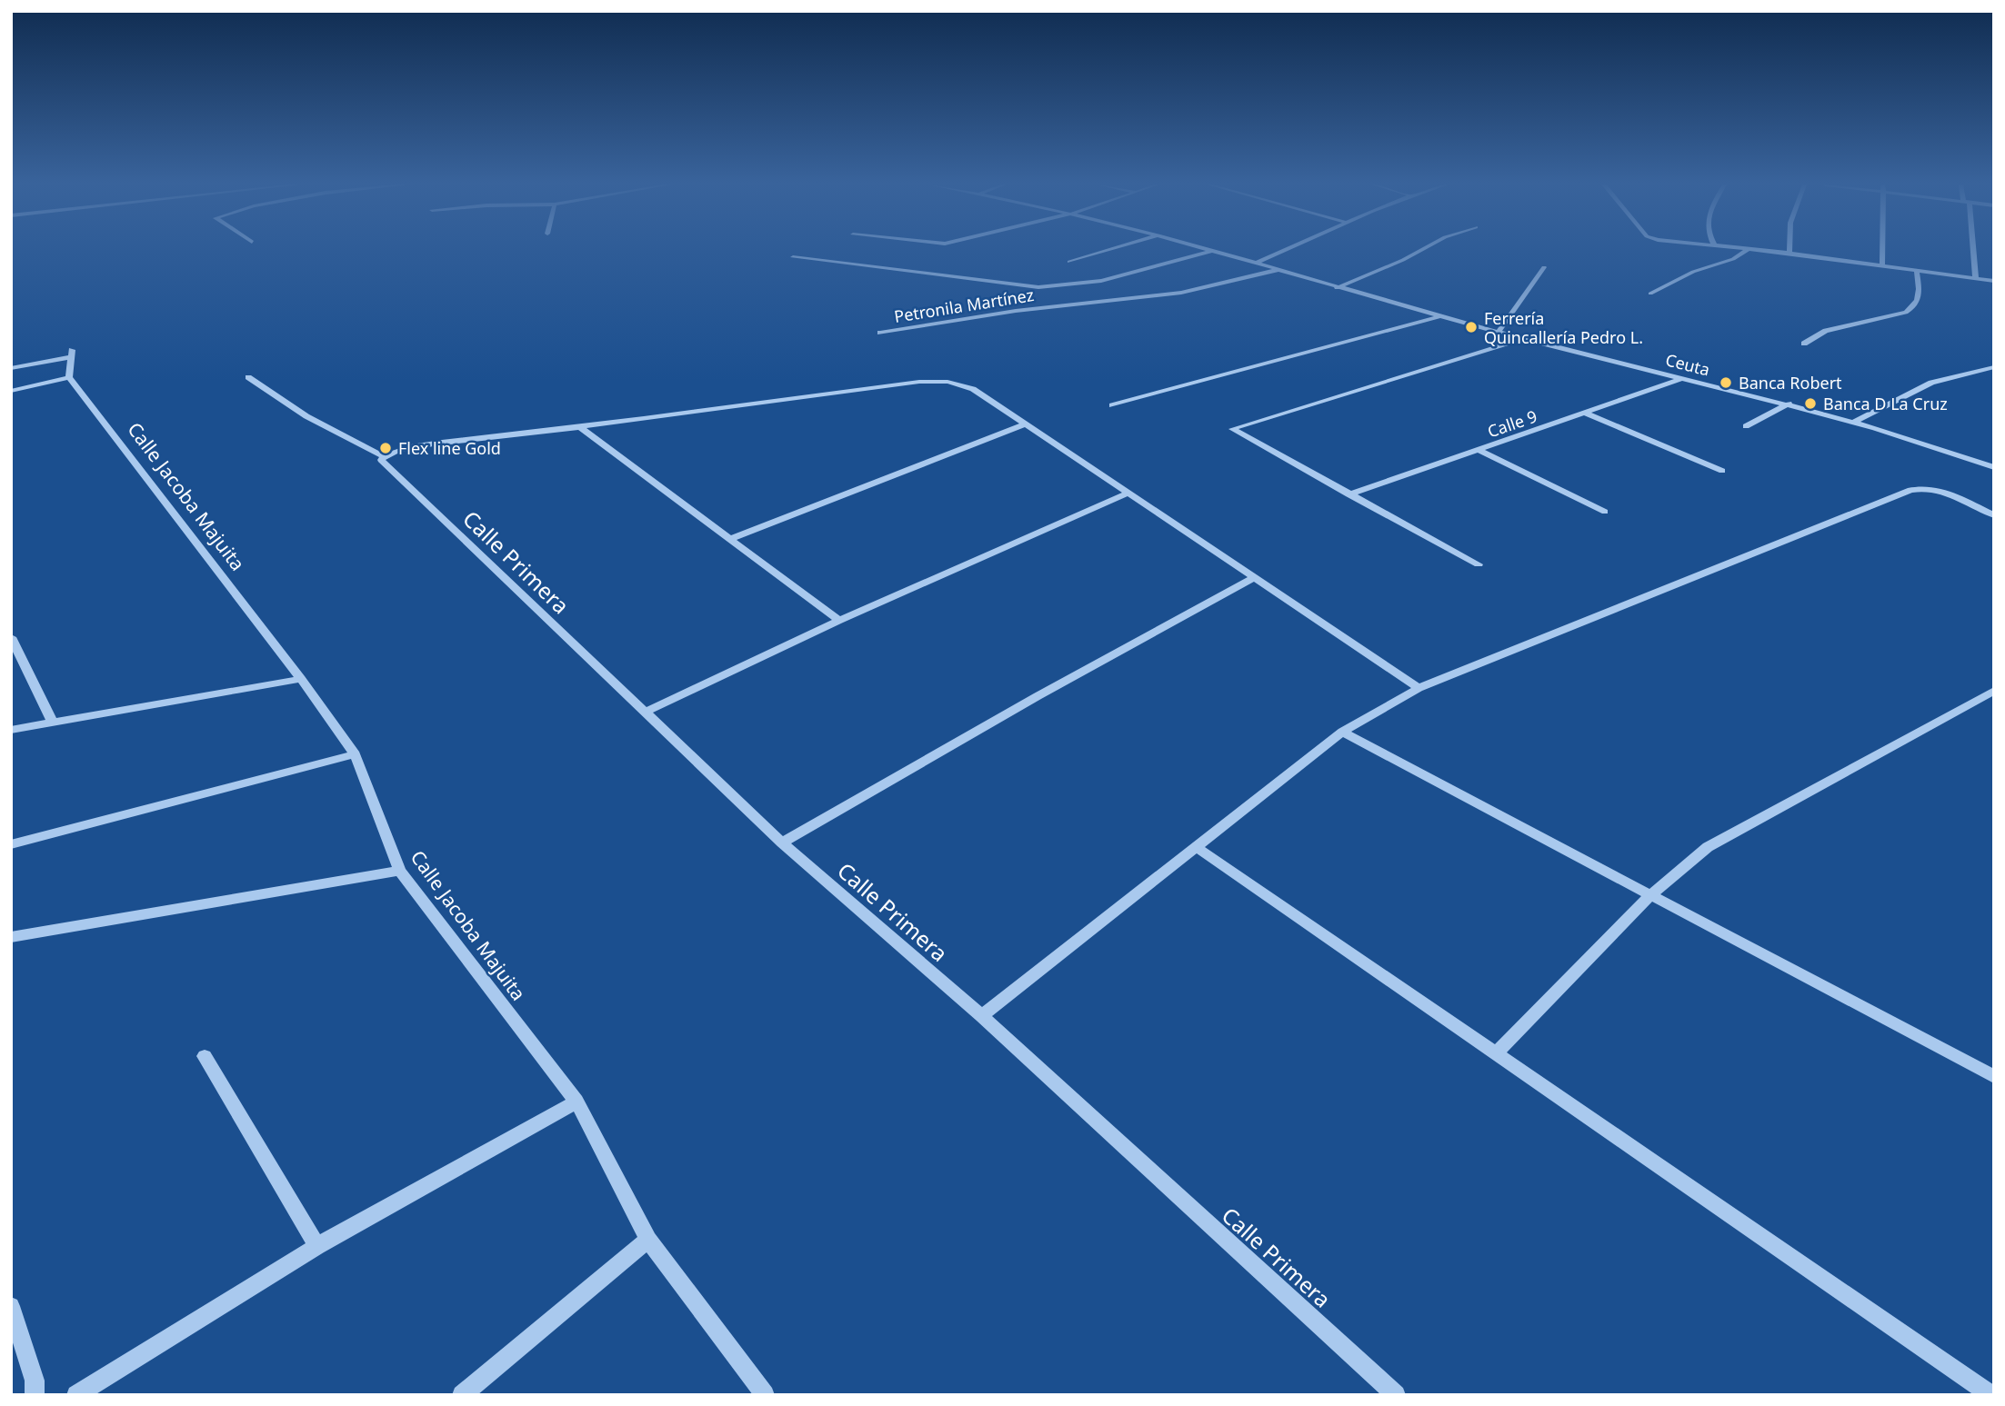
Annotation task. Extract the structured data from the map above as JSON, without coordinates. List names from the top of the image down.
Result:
{
  "streets": {
    "street": [
      "Petronila Martínez",
      "Ceuta",
      "Calle 9",
      "Calle Jacoba Majuita",
      "Calle Primera"
    ]
  },
  "crossings": [
    ["Petronila Martínez", "Ceuta"],
    ["Ceuta", "Calle 9"]
  ],
  "places": [
    "Ferrería Quincallería Pedro L.",
    "Banca Robert",
    "Banca D La Cruz",
    "Flex line Gold"
  ]
}
